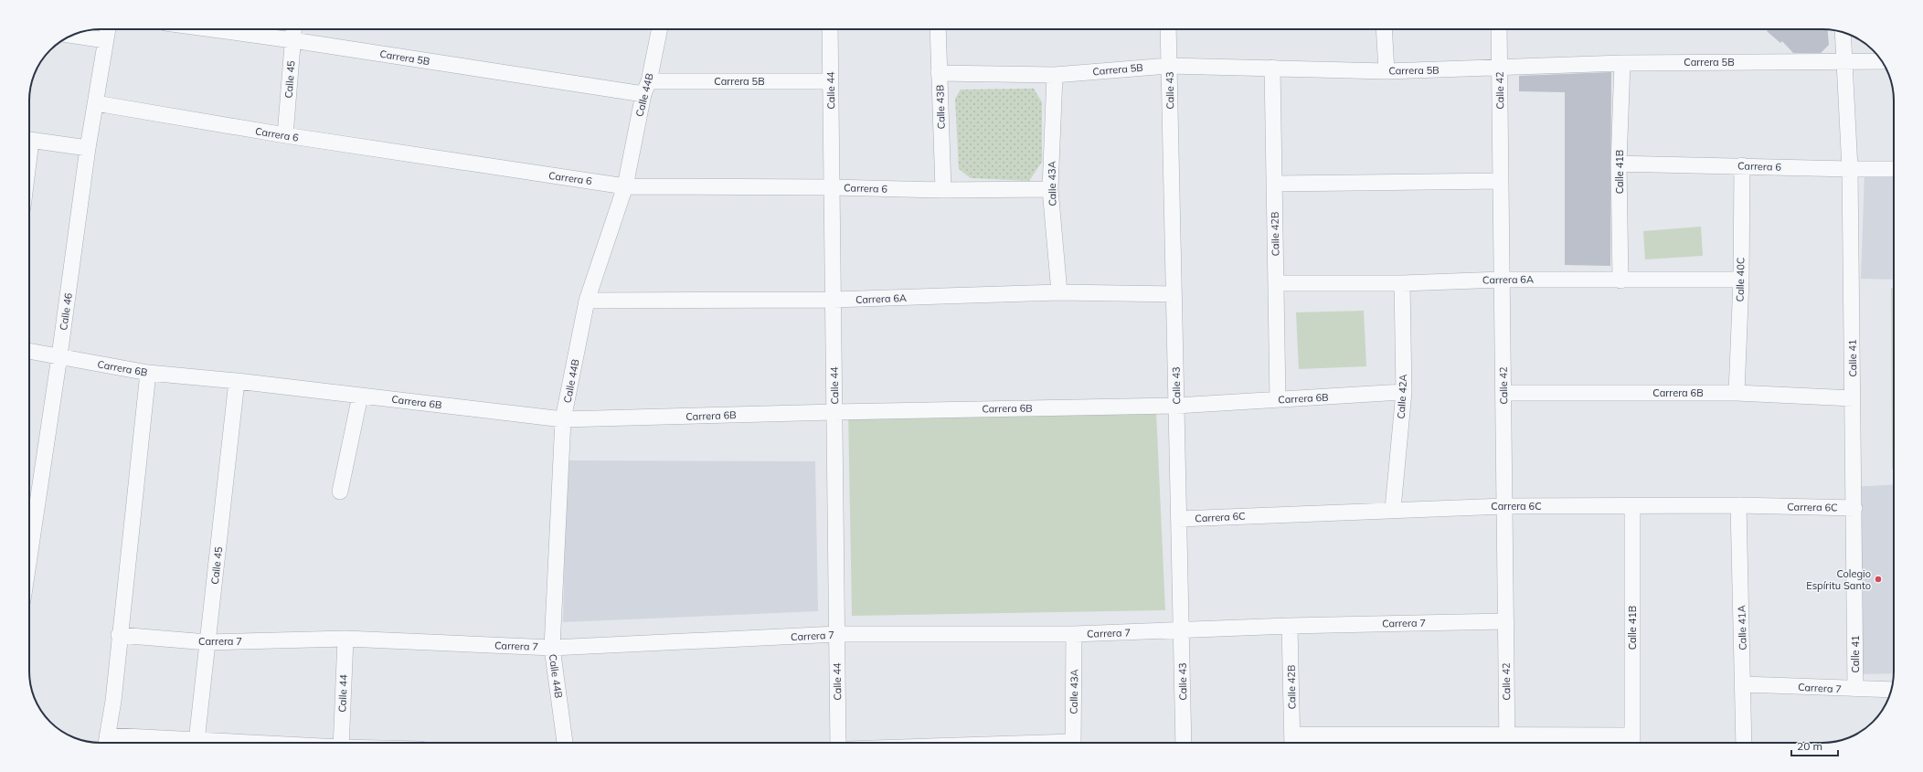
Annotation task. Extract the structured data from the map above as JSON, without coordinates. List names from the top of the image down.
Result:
{
  "streets": {
    "street": [
      "Carrera 5B",
      "Calle 45",
      "Calle 44",
      "Calle 43",
      "Calle 42",
      "Calle 44B",
      "Calle 43B",
      "Carrera 6",
      "Calle 41B",
      "Calle 43A",
      "Calle 42B",
      "Carrera 6A",
      "Calle 40C",
      "Calle 46",
      "Calle 41",
      "Carrera 6B",
      "Calle 42A",
      "Carrera 6C",
      "Carrera 7",
      "Calle 41A"
    ]
  },
  "crossings": [
    ["Carrera 5B", "Calle 45"],
    ["Carrera 5B", "Calle 44"],
    ["Carrera 5B", "Calle 43"],
    ["Carrera 5B", "Calle 42"],
    ["Carrera 5B", "Calle 44B"],
    ["Carrera 5B", "Calle 43B"],
    ["Carrera 5B", "Calle 41B"],
    ["Carrera 5B", "Calle 43A"],
    ["Carrera 5B", "Calle 42B"],
    ["Carrera 5B", "Calle 41"],
    ["Calle 45", "Carrera 6"],
    ["Calle 45", "Carrera 6B"],
    ["Calle 45", "Carrera 7"],
    ["Calle 44", "Carrera 6"],
    ["Calle 44", "Carrera 6A"],
    ["Calle 44", "Carrera 6B"],
    ["Calle 44", "Carrera 7"],
    ["Calle 43", "Carrera 6A"],
    ["Calle 43", "Carrera 6B"],
    ["Calle 43", "Carrera 6C"],
    ["Calle 43", "Carrera 7"],
    ["Calle 42", "Carrera 6A"],
    ["Calle 42", "Carrera 6B"],
    ["Calle 42", "Carrera 6C"],
    ["Calle 42", "Carrera 7"],
    ["Calle 44B", "Carrera 6"],
    ["Calle 44B", "Carrera 6A"],
    ["Calle 44B", "Carrera 6B"],
    ["Calle 44B", "Carrera 7"],
    ["Calle 43B", "Carrera 6"],
    ["Carrera 6", "Calle 41B"],
    ["Carrera 6", "Calle 43A"],
    ["Carrera 6", "Calle 40C"],
    ["Carrera 6", "Calle 46"],
    ["Carrera 6", "Calle 41"],
    ["Calle 41B", "Carrera 6A"],
    ["Calle 41B", "Carrera 6C"],
    ["Calle 43A", "Carrera 6A"],
    ["Calle 43A", "Carrera 7"],
    ["Calle 42B", "Carrera 6A"],
    ["Calle 42B", "Carrera 6B"],
    ["Calle 42B", "Carrera 7"],
    ["Carrera 6A", "Calle 40C"],
    ["Carrera 6A", "Calle 42A"],
    ["Calle 40C", "Carrera 6B"],
    ["Calle 46", "Carrera 6B"],
    ["Calle 41", "Carrera 6B"],
    ["Calle 41", "Carrera 6C"],
    ["Calle 41", "Carrera 7"],
    ["Carrera 6B", "Calle 42A"],
    ["Calle 42A", "Carrera 6C"],
    ["Carrera 6C", "Calle 41A"],
    ["Carrera 7", "Calle 41A"]
  ],
  "places": ["Colegio Espíritu Santo"],
  "scale_bar": "20 m"
}
